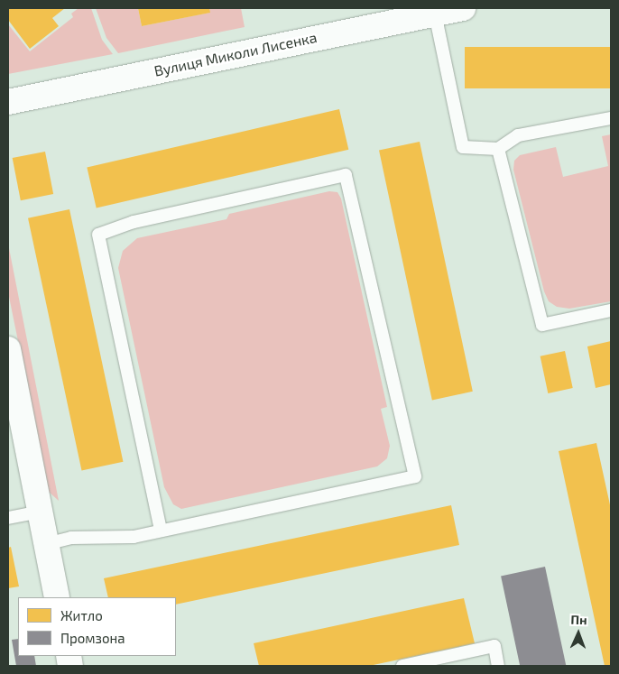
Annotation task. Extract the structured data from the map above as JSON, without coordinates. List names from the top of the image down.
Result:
{
  "streets": {
    "street": ["Вулиця Миколи Лисенка"]
  },
  "legend": ["Житло", "Промзона"],
  "north": "top"
}
